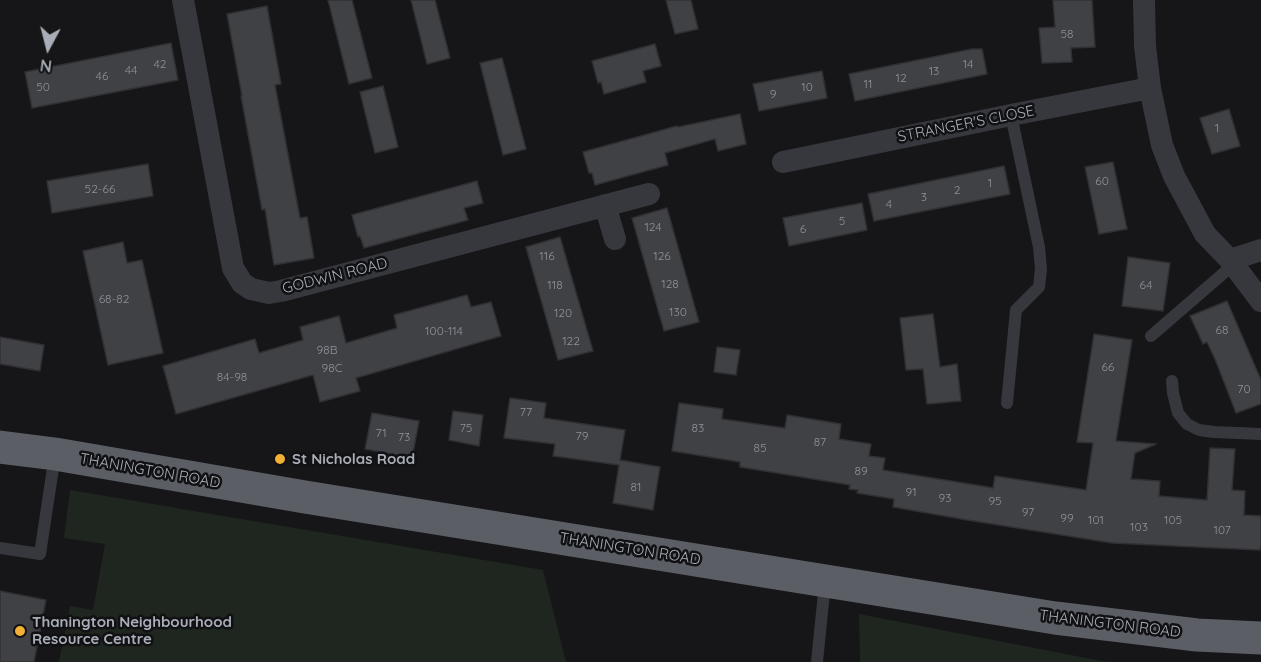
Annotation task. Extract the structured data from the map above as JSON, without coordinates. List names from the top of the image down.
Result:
{
  "streets": {
    "highway": ["THANINGTON ROAD"],
    "street": ["STRANGER'S CLOSE", "GODWIN ROAD"]
  },
  "places": ["St Nicholas Road", "Thanington Neighbourhood Resource Centre"],
  "house_numbers": [
    "58",
    "42",
    "14",
    "44",
    "13",
    "46",
    "12",
    "11",
    "50",
    "10",
    "9",
    "1",
    "60",
    "1",
    "52-66",
    "2",
    "3",
    "4",
    "5",
    "124",
    "6",
    "116",
    "126",
    "128",
    "118",
    "64",
    "68-82",
    "130",
    "120",
    "68",
    "100-114",
    "122",
    "98B",
    "66",
    "98C",
    "84-98",
    "70",
    "77",
    "75",
    "83",
    "71",
    "79",
    "73",
    "87",
    "85",
    "89",
    "81",
    "91",
    "93",
    "95",
    "97",
    "99",
    "101",
    "105",
    "103",
    "107"
  ],
  "north": "bottom"
}
